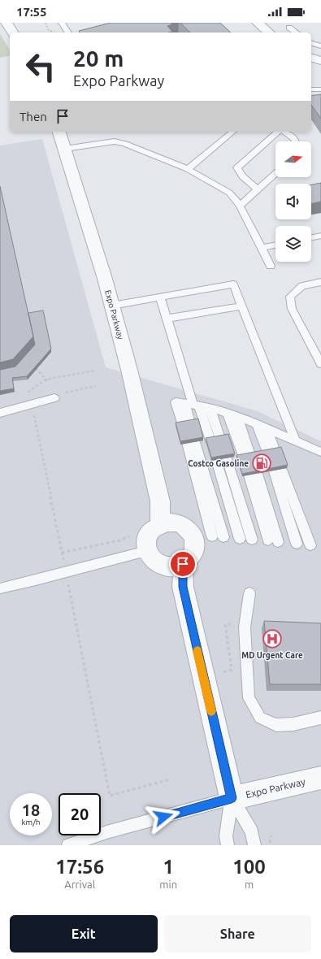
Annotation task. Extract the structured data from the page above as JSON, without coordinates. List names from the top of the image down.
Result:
{
  "streets": {
    "street": ["Expo Parkway"]
  },
  "places": {
    "fuel station": ["Costco Gasoline"],
    "hospital": ["MD Urgent Care"]
  },
  "north": "right",
  "page": {
    "status": "17:55",
    "turn": ["20 m", "Expo Parkway"],
    "then": "Then",
    "speed": "18 km/h",
    "limit": "20",
    "eta": [
      "17:56",
      "Arrival",
      "1",
      "min",
      "100",
      "m"
    ],
    "buttons": ["Exit", "Share"]
  }
}
